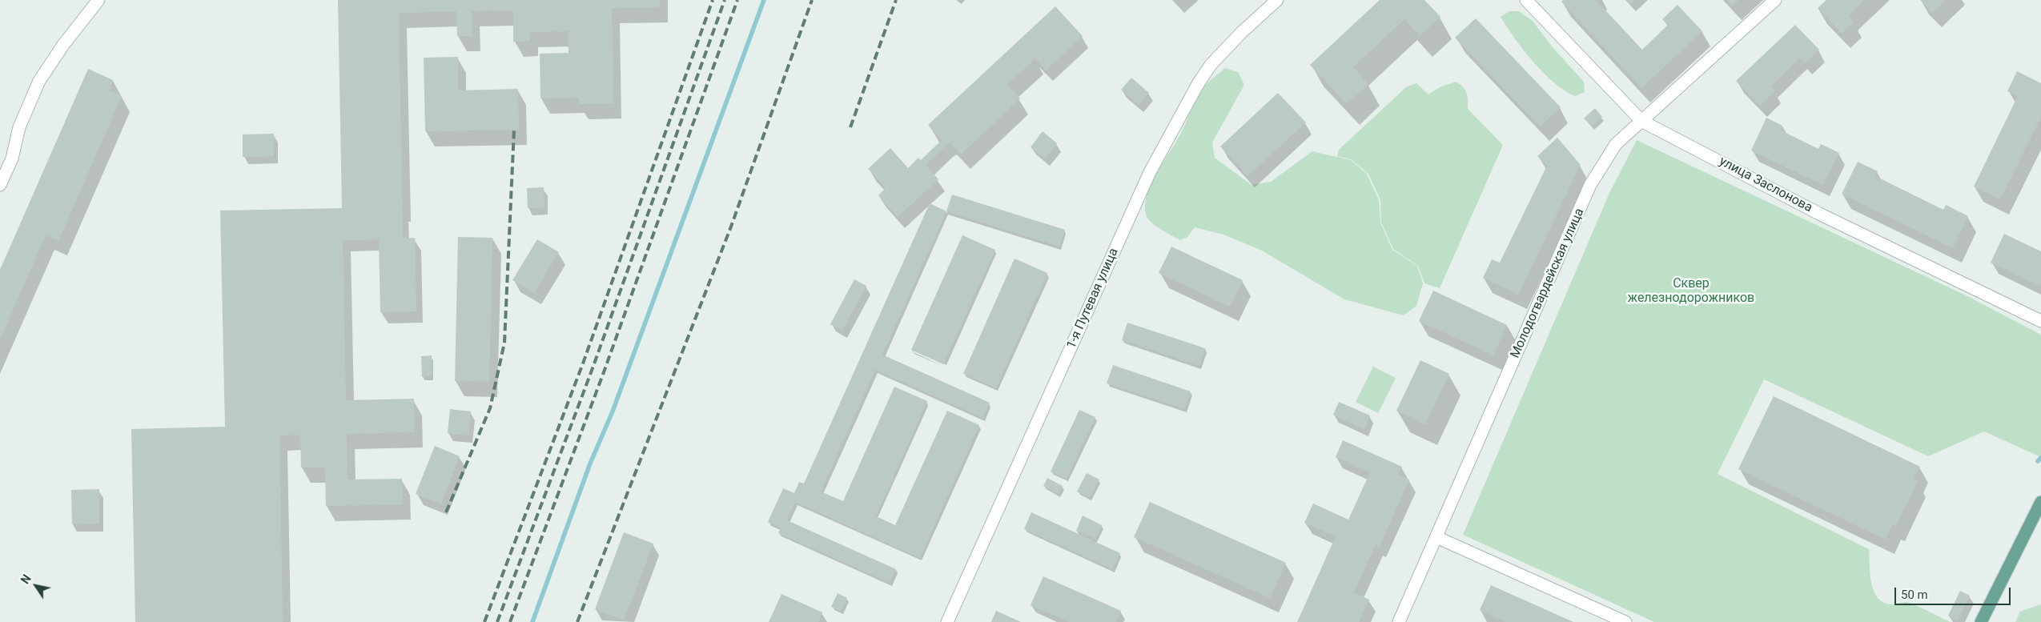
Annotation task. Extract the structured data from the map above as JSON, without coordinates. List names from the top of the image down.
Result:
{
  "streets": {
    "street": ["улица Заслонова", "Молодогвардейская улица", "1-я Путевая улица"]
  },
  "crossings": [
    ["улица Заслонова", "Молодогвардейская улица"]
  ],
  "parks": ["Сквер железнодорожников"],
  "scale_bar": "50 m",
  "north": "top left"
}
